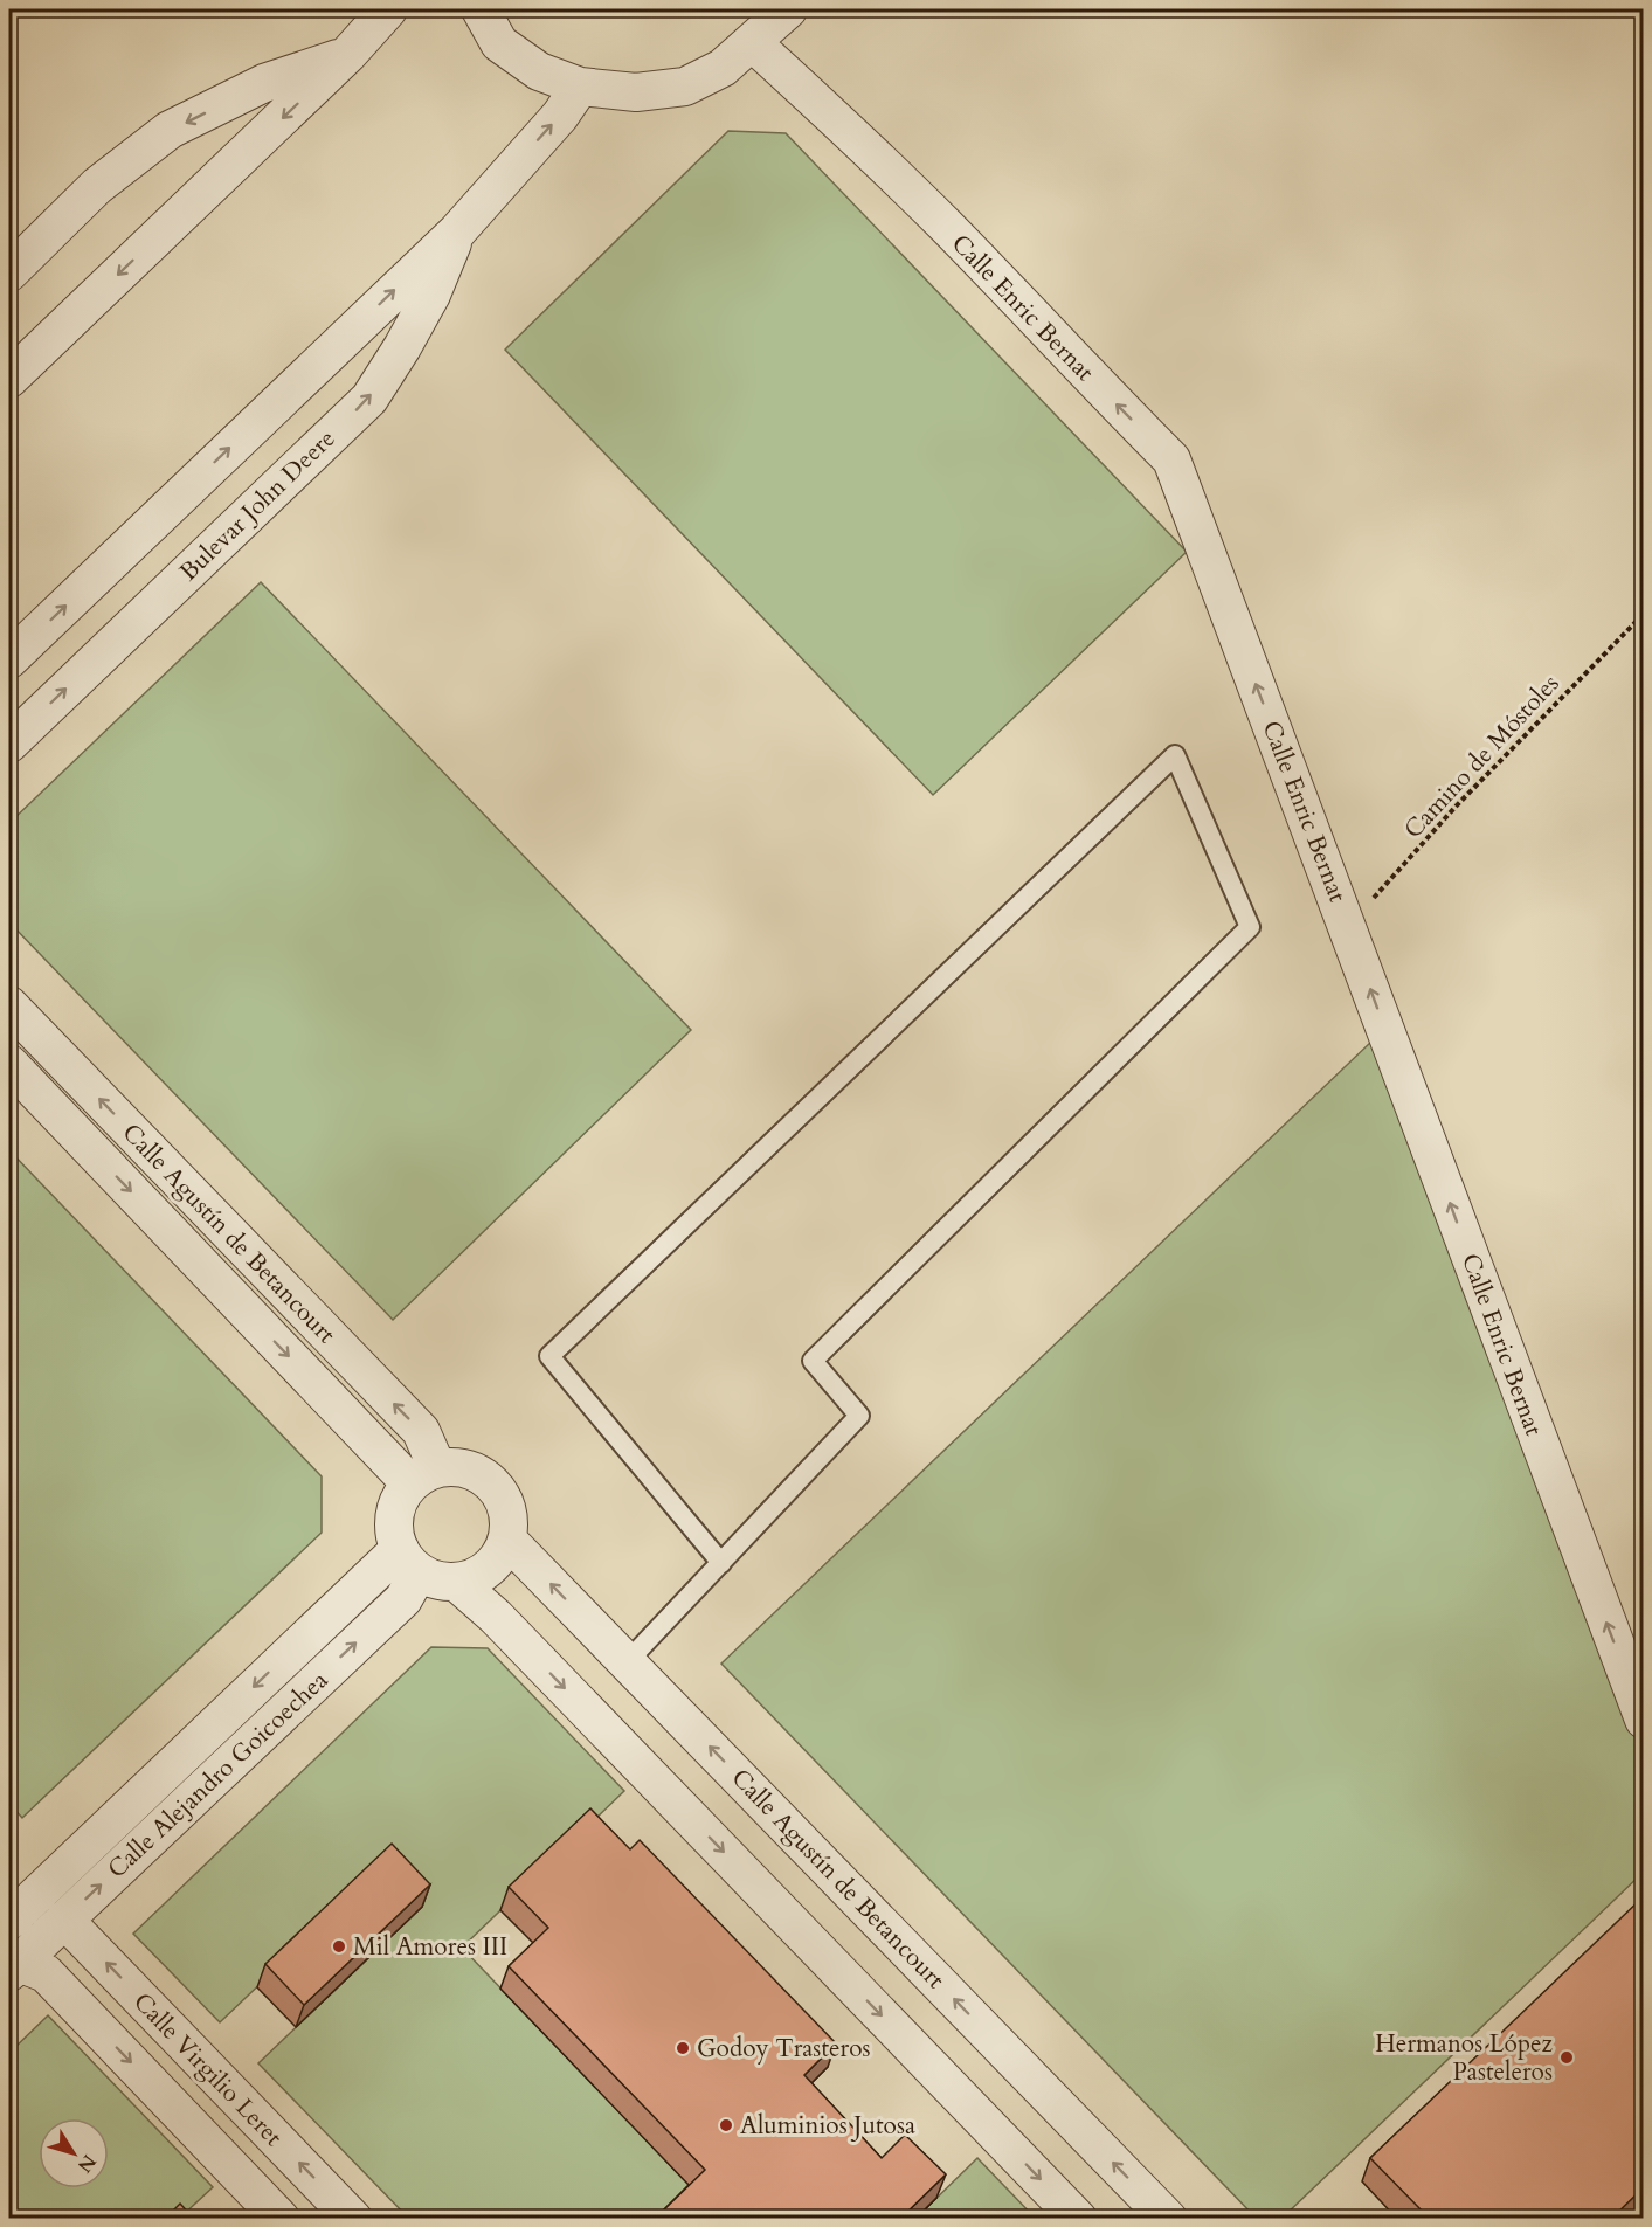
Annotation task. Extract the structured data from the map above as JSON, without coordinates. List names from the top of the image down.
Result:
{
  "streets": {
    "street": [
      "Calle Enric Bernat",
      "Bulevar John Deere",
      "Calle Agustín de Betancourt",
      "Calle Alejandro Goicoechea",
      "Calle Virgilio Leret"
    ],
    "path": ["Camino de Móstoles"]
  },
  "crossings": [
    ["Calle Enric Bernat", "Camino de Móstoles"],
    ["Calle Agustín de Betancourt", "Calle Alejandro Goicoechea"],
    ["Calle Alejandro Goicoechea", "Calle Virgilio Leret"]
  ],
  "one_way": ["Calle Enric Bernat"],
  "places": [
    "Mil Amores III",
    "Godoy Trasteros",
    "Hermanos López Pasteleros",
    "Aluminios Jutosa"
  ],
  "north": "bottom right"
}
